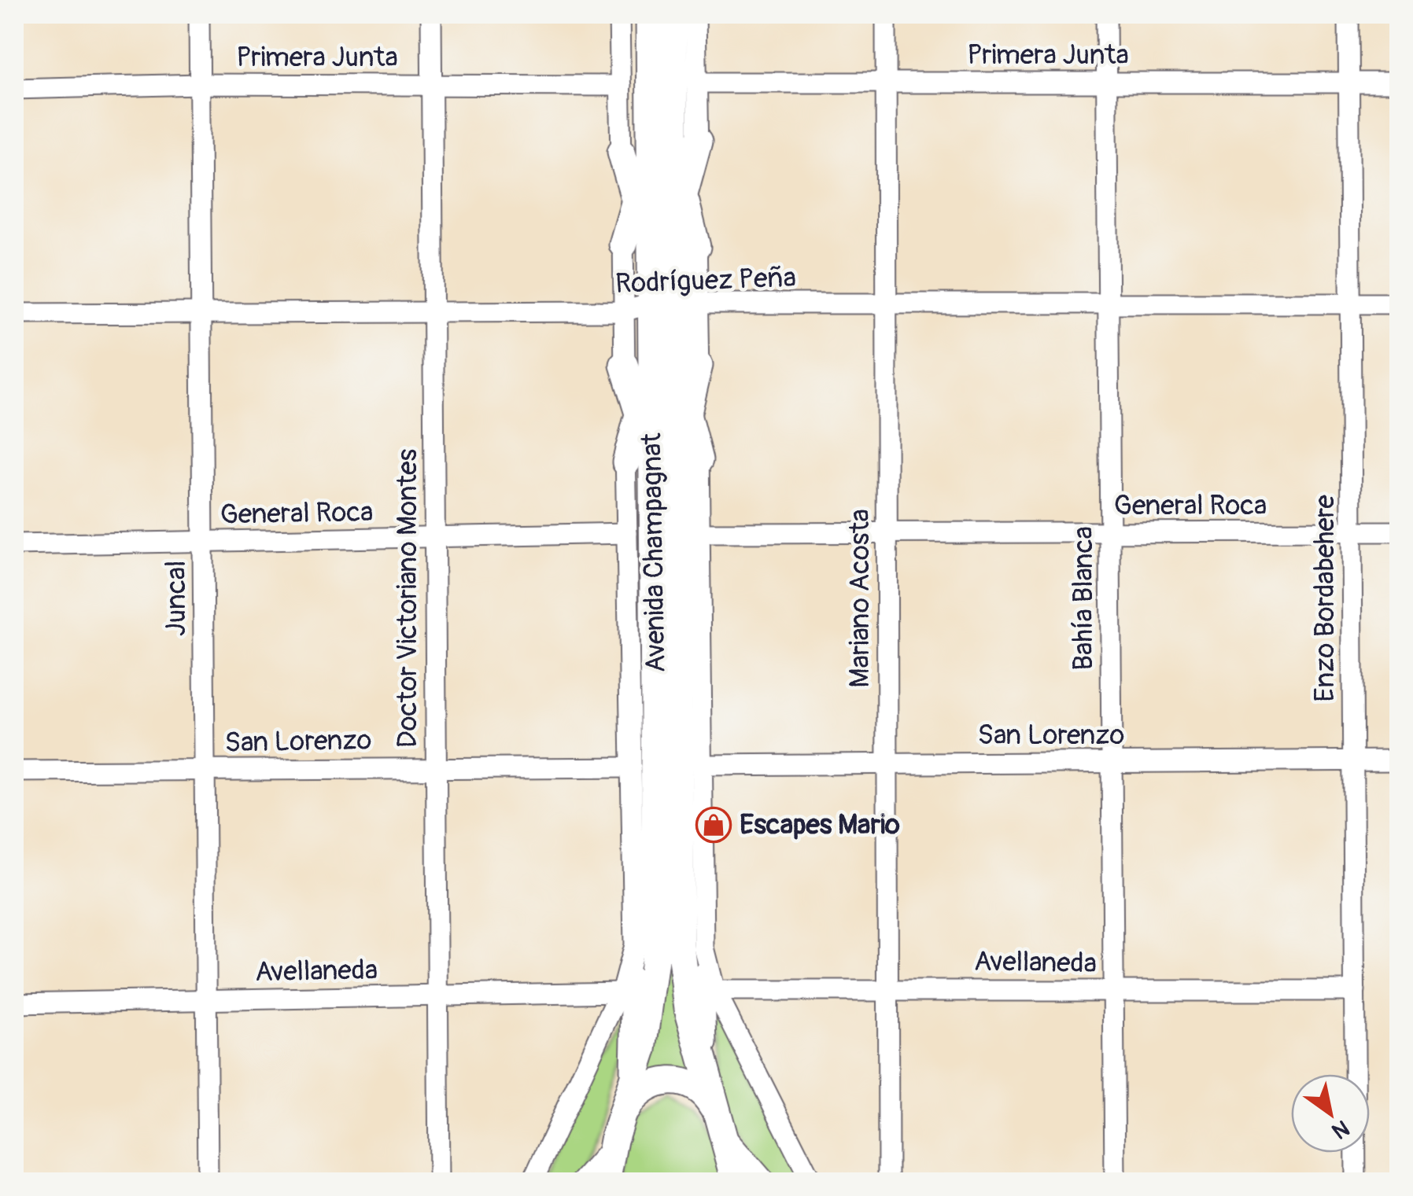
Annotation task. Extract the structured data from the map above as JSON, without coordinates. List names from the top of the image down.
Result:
{
  "streets": {
    "highway": ["Avenida Champagnat"],
    "street": [
      "Primera Junta",
      "Rodríguez Peña",
      "General Roca",
      "Juncal",
      "Doctor Victoriano Montes",
      "Mariano Acosta",
      "Bahía Blanca",
      "Enzo Bordabehere",
      "San Lorenzo",
      "Avellaneda"
    ]
  },
  "crossings": [
    ["Primera Junta", "Avenida Champagnat"],
    ["Primera Junta", "Juncal"],
    ["Primera Junta", "Doctor Victoriano Montes"],
    ["Primera Junta", "Mariano Acosta"],
    ["Primera Junta", "Bahía Blanca"],
    ["Primera Junta", "Enzo Bordabehere"],
    ["Rodríguez Peña", "Avenida Champagnat"],
    ["Rodríguez Peña", "Juncal"],
    ["Rodríguez Peña", "Doctor Victoriano Montes"],
    ["Rodríguez Peña", "Mariano Acosta"],
    ["Rodríguez Peña", "Bahía Blanca"],
    ["Rodríguez Peña", "Enzo Bordabehere"],
    ["General Roca", "Avenida Champagnat"],
    ["General Roca", "Juncal"],
    ["General Roca", "Doctor Victoriano Montes"],
    ["General Roca", "Mariano Acosta"],
    ["General Roca", "Bahía Blanca"],
    ["General Roca", "Enzo Bordabehere"],
    ["Avenida Champagnat", "San Lorenzo"],
    ["Avenida Champagnat", "Avellaneda"],
    ["Juncal", "San Lorenzo"],
    ["Juncal", "Avellaneda"],
    ["Doctor Victoriano Montes", "San Lorenzo"],
    ["Doctor Victoriano Montes", "Avellaneda"],
    ["Mariano Acosta", "San Lorenzo"],
    ["Mariano Acosta", "Avellaneda"],
    ["Bahía Blanca", "San Lorenzo"],
    ["Bahía Blanca", "Avellaneda"],
    ["Enzo Bordabehere", "San Lorenzo"],
    ["Enzo Bordabehere", "Avellaneda"]
  ],
  "places": {
    "shop": ["Escapes Mario"]
  },
  "north": "bottom right"
}
